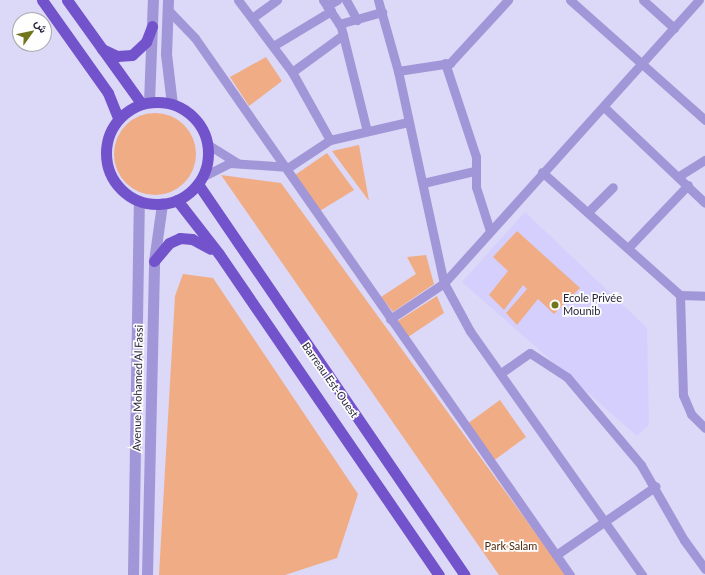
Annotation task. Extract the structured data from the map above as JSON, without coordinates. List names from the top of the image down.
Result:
{
  "streets": {
    "main road": ["Barreau Est-Ouest"],
    "street": ["Avenue Mohamed Al Fassi"]
  },
  "crossings": [
    ["Barreau Est-Ouest", "Avenue Mohamed Al Fassi"]
  ],
  "parks": ["Park Salam"],
  "places": ["Ecole Privée Mounib"],
  "north": "top right"
}
